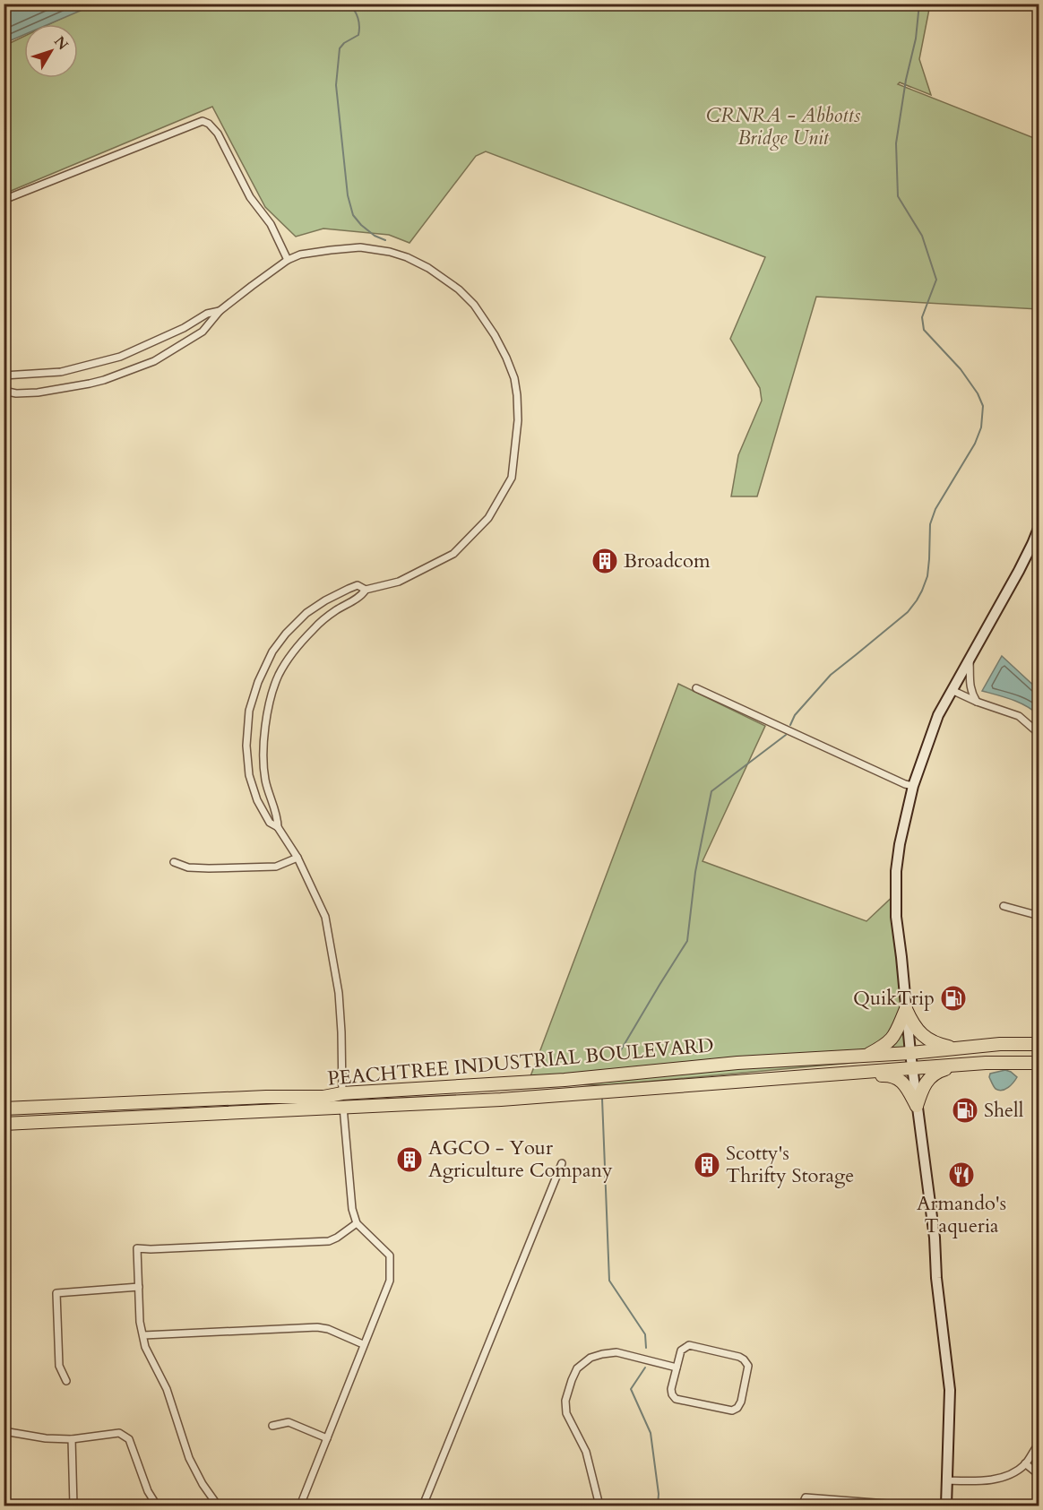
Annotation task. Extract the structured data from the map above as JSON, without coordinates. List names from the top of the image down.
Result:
{
  "streets": {
    "highway": ["PEACHTREE INDUSTRIAL BOULEVARD"]
  },
  "parks": ["CRNRA - Abbotts Bridge Unit"],
  "places": {
    "building": ["Broadcom", "AGCO - Your Agriculture Company", "Scotty's Thrifty Storage"],
    "fuel station": ["QuikTrip", "Shell"],
    "restaurant": ["Armando's Taqueria"]
  },
  "north": "top right"
}
